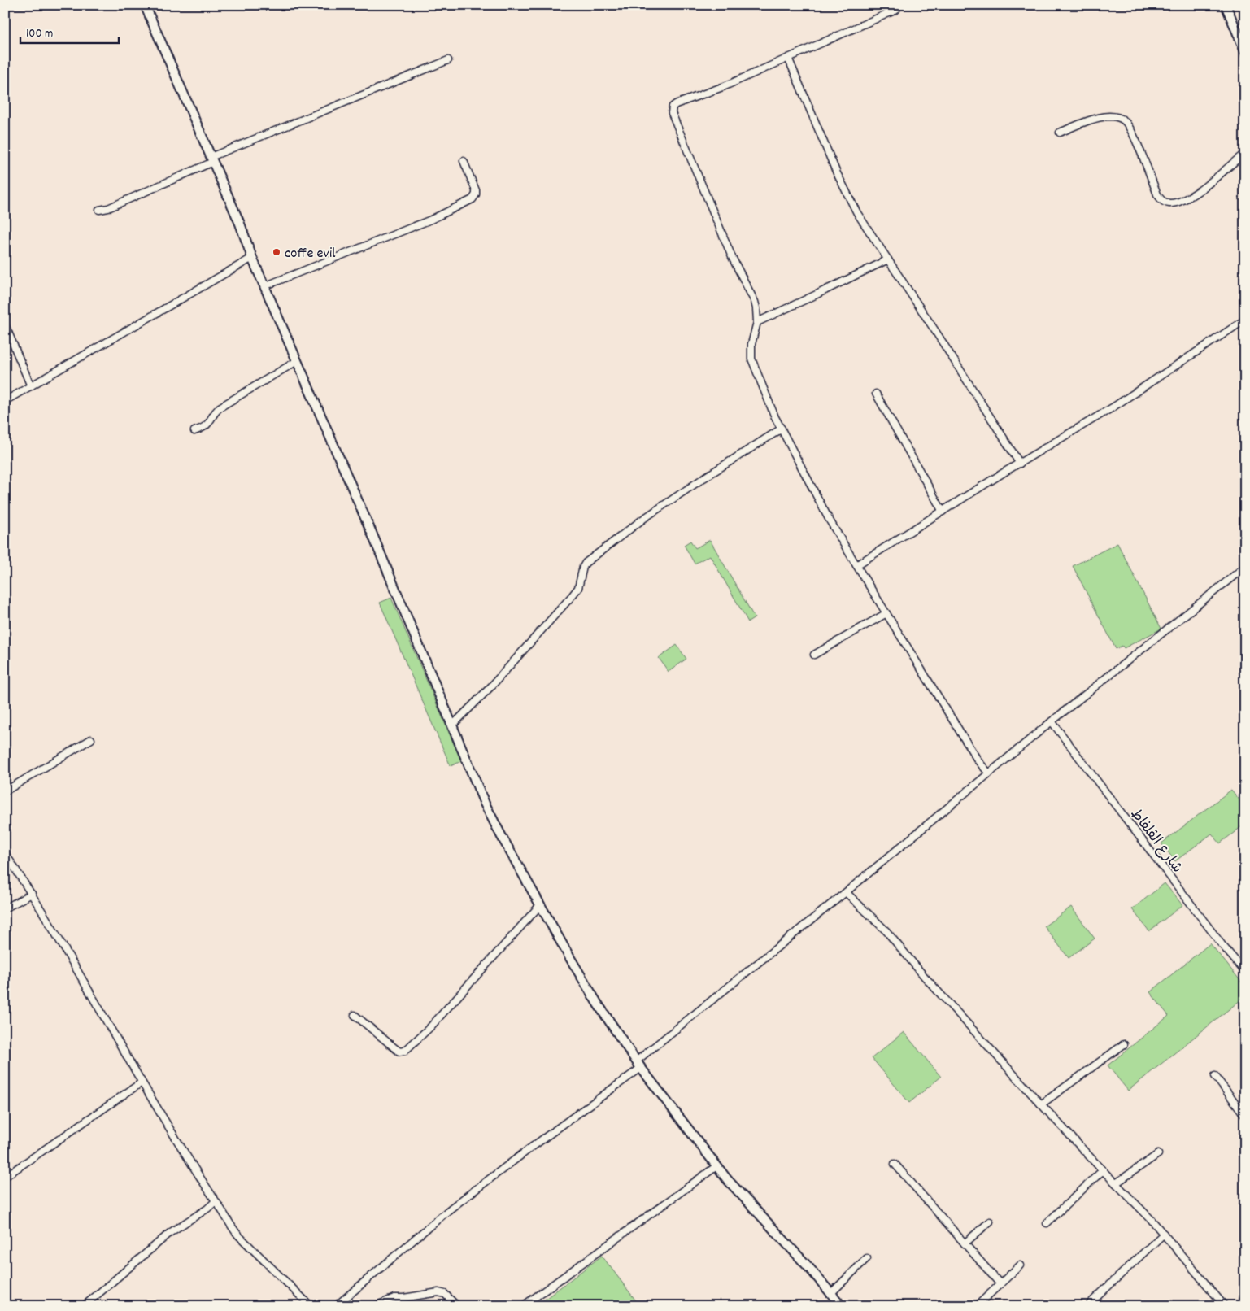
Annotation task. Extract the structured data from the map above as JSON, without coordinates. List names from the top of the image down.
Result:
{
  "streets": {
    "street": ["شارع القلفاط"]
  },
  "places": ["coffe evil"],
  "scale_bar": "100 m"
}
